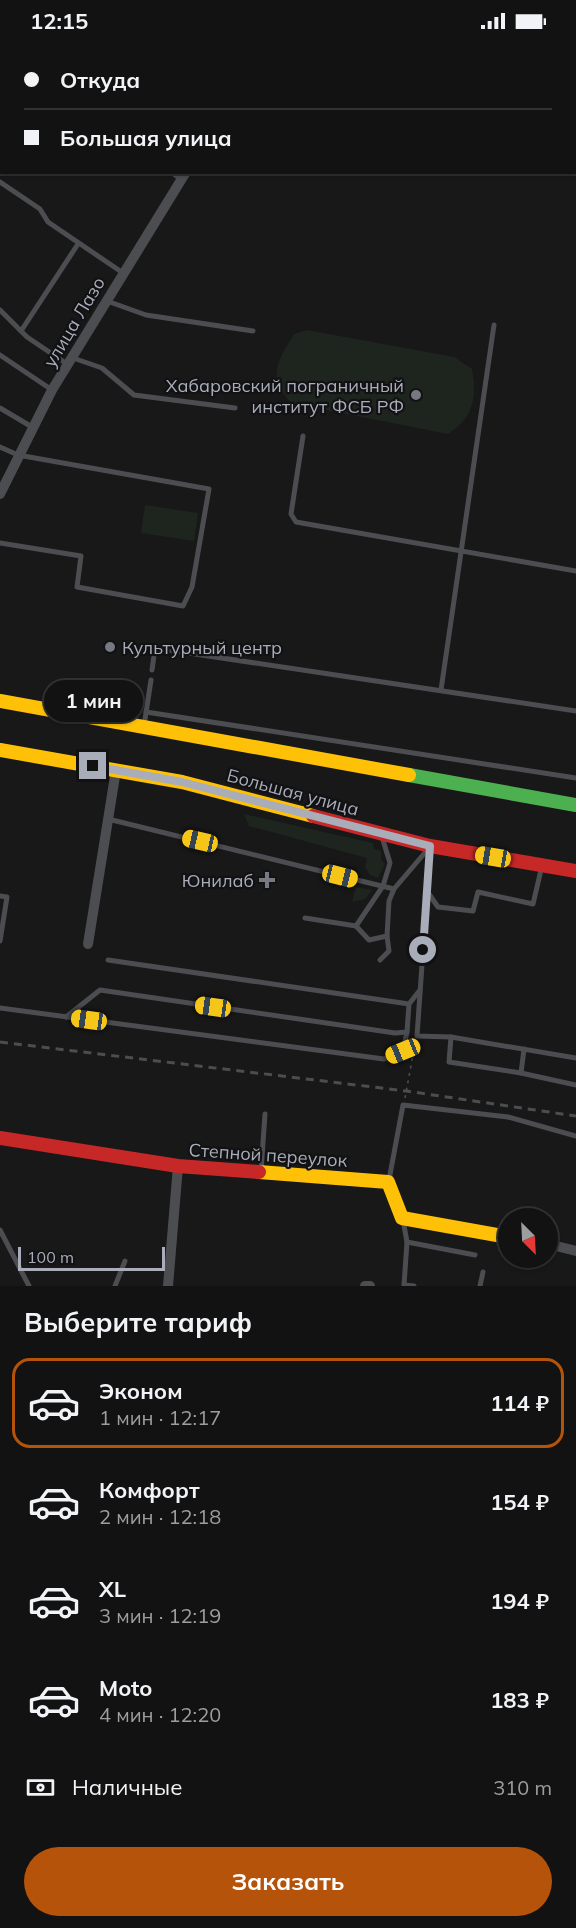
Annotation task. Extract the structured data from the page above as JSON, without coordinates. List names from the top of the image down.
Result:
{
  "streets": {
    "main road": ["Большая улица", "Степной переулок"],
    "street": ["улица Лазо"]
  },
  "places": {
    "other": ["Хабаровский пограничный институт ФСБ РФ", "Культурный центр"],
    "health": ["Юнилаб"]
  },
  "scale_bar": "100 m",
  "north": "bottom right",
  "page": {
    "status": "12:15",
    "banner": ["Откуда", "Большая улица"],
    "bubble": "1 мин",
    "scale": "100 m",
    "heading": "Выберите тариф",
    "list": [
      {
        "name": "Эконом",
        "note": "1 мин · 12:17",
        "value": "114 ₽"
      },
      {
        "name": "Комфорт",
        "note": "2 мин · 12:18",
        "value": "154 ₽"
      },
      {
        "name": "XL",
        "note": "3 мин · 12:19",
        "value": "194 ₽"
      },
      {
        "name": "Moto",
        "note": "4 мин · 12:20",
        "value": "183 ₽"
      }
    ],
    "pay": ["Наличные", "310 m"],
    "buttons": "Заказать"
  }
}
